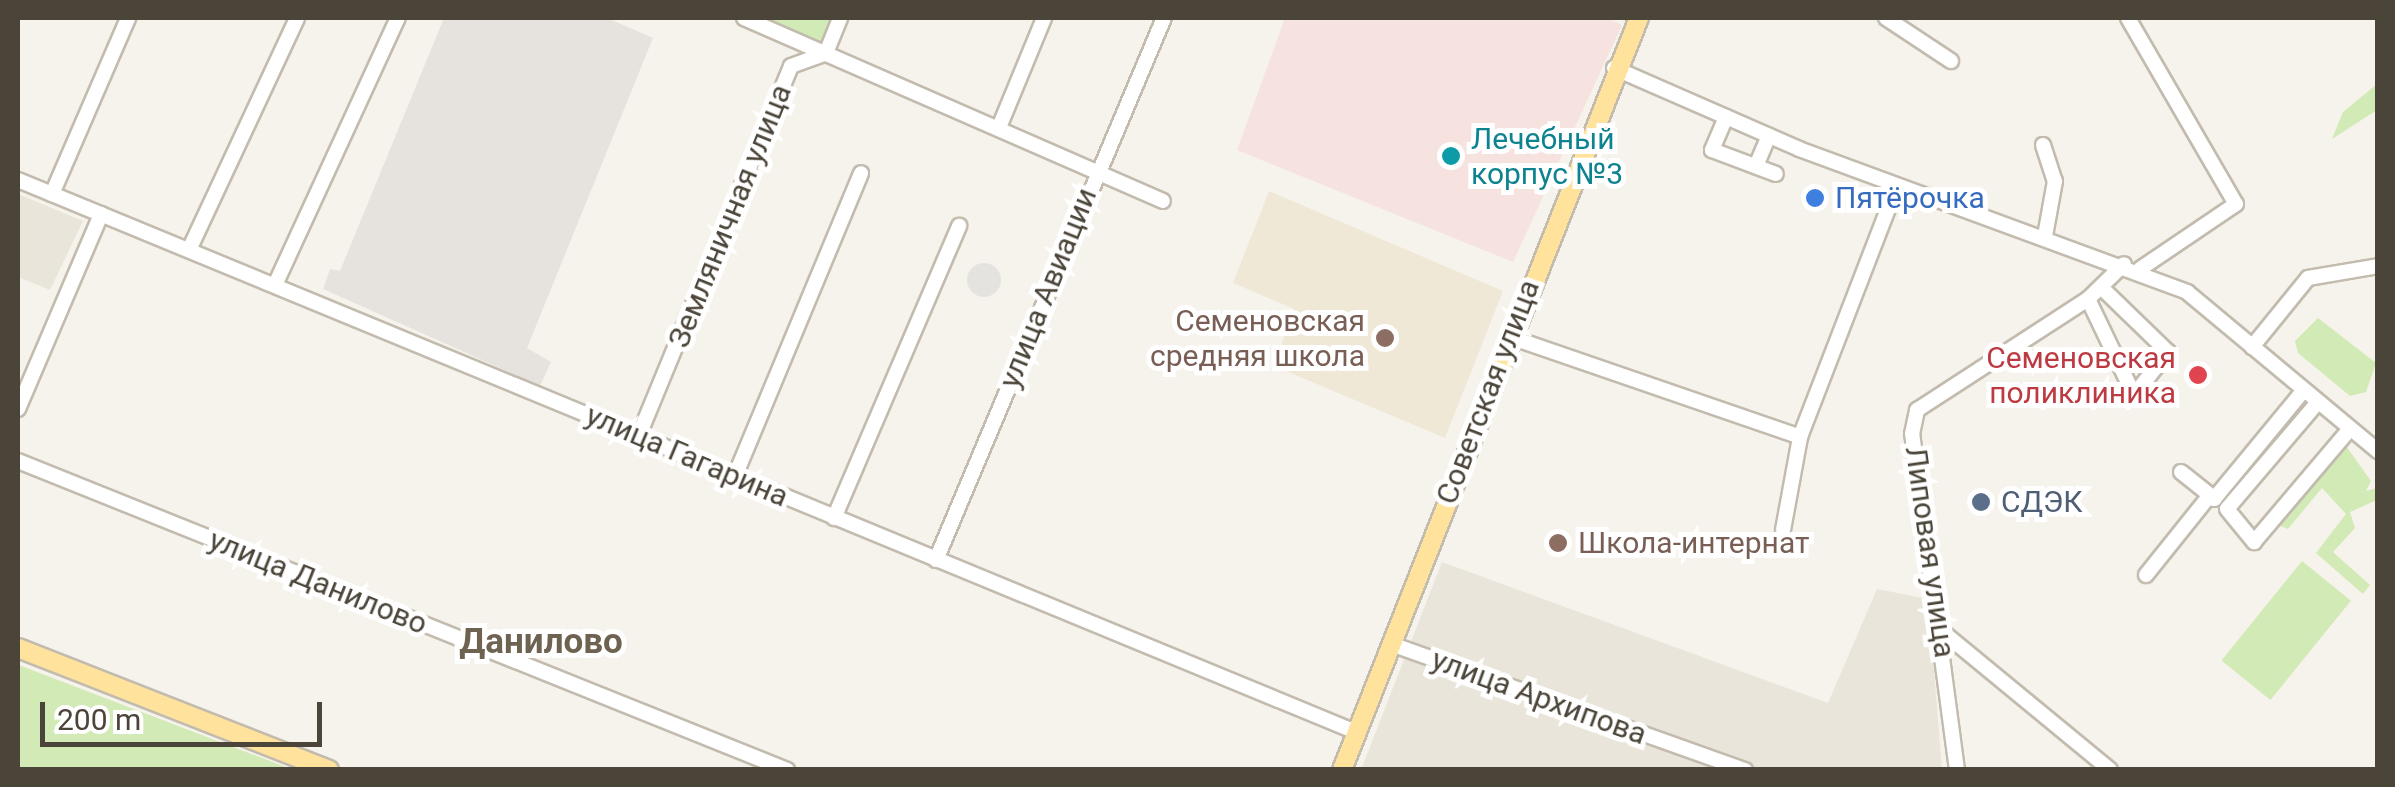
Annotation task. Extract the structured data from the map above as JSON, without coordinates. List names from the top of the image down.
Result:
{
  "streets": {
    "main road": ["Советская улица"],
    "street": [
      "Земляничная улица",
      "улица Авиации",
      "улица Гагарина",
      "Липовая улица",
      "улица Данилово",
      "улица Архипова"
    ]
  },
  "crossings": [
    ["Земляничная улица", "улица Гагарина"],
    ["улица Авиации", "улица Гагарина"],
    ["Советская улица", "улица Гагарина"],
    ["Советская улица", "улица Архипова"]
  ],
  "districts": ["Данилово"],
  "places": [
    "Лечебный корпус №3",
    "Пятёрочка",
    "Семеновская средняя школа",
    "Семеновская поликлиника",
    "СДЭК",
    "Школа-интернат"
  ],
  "scale_bar": "200 m"
}
